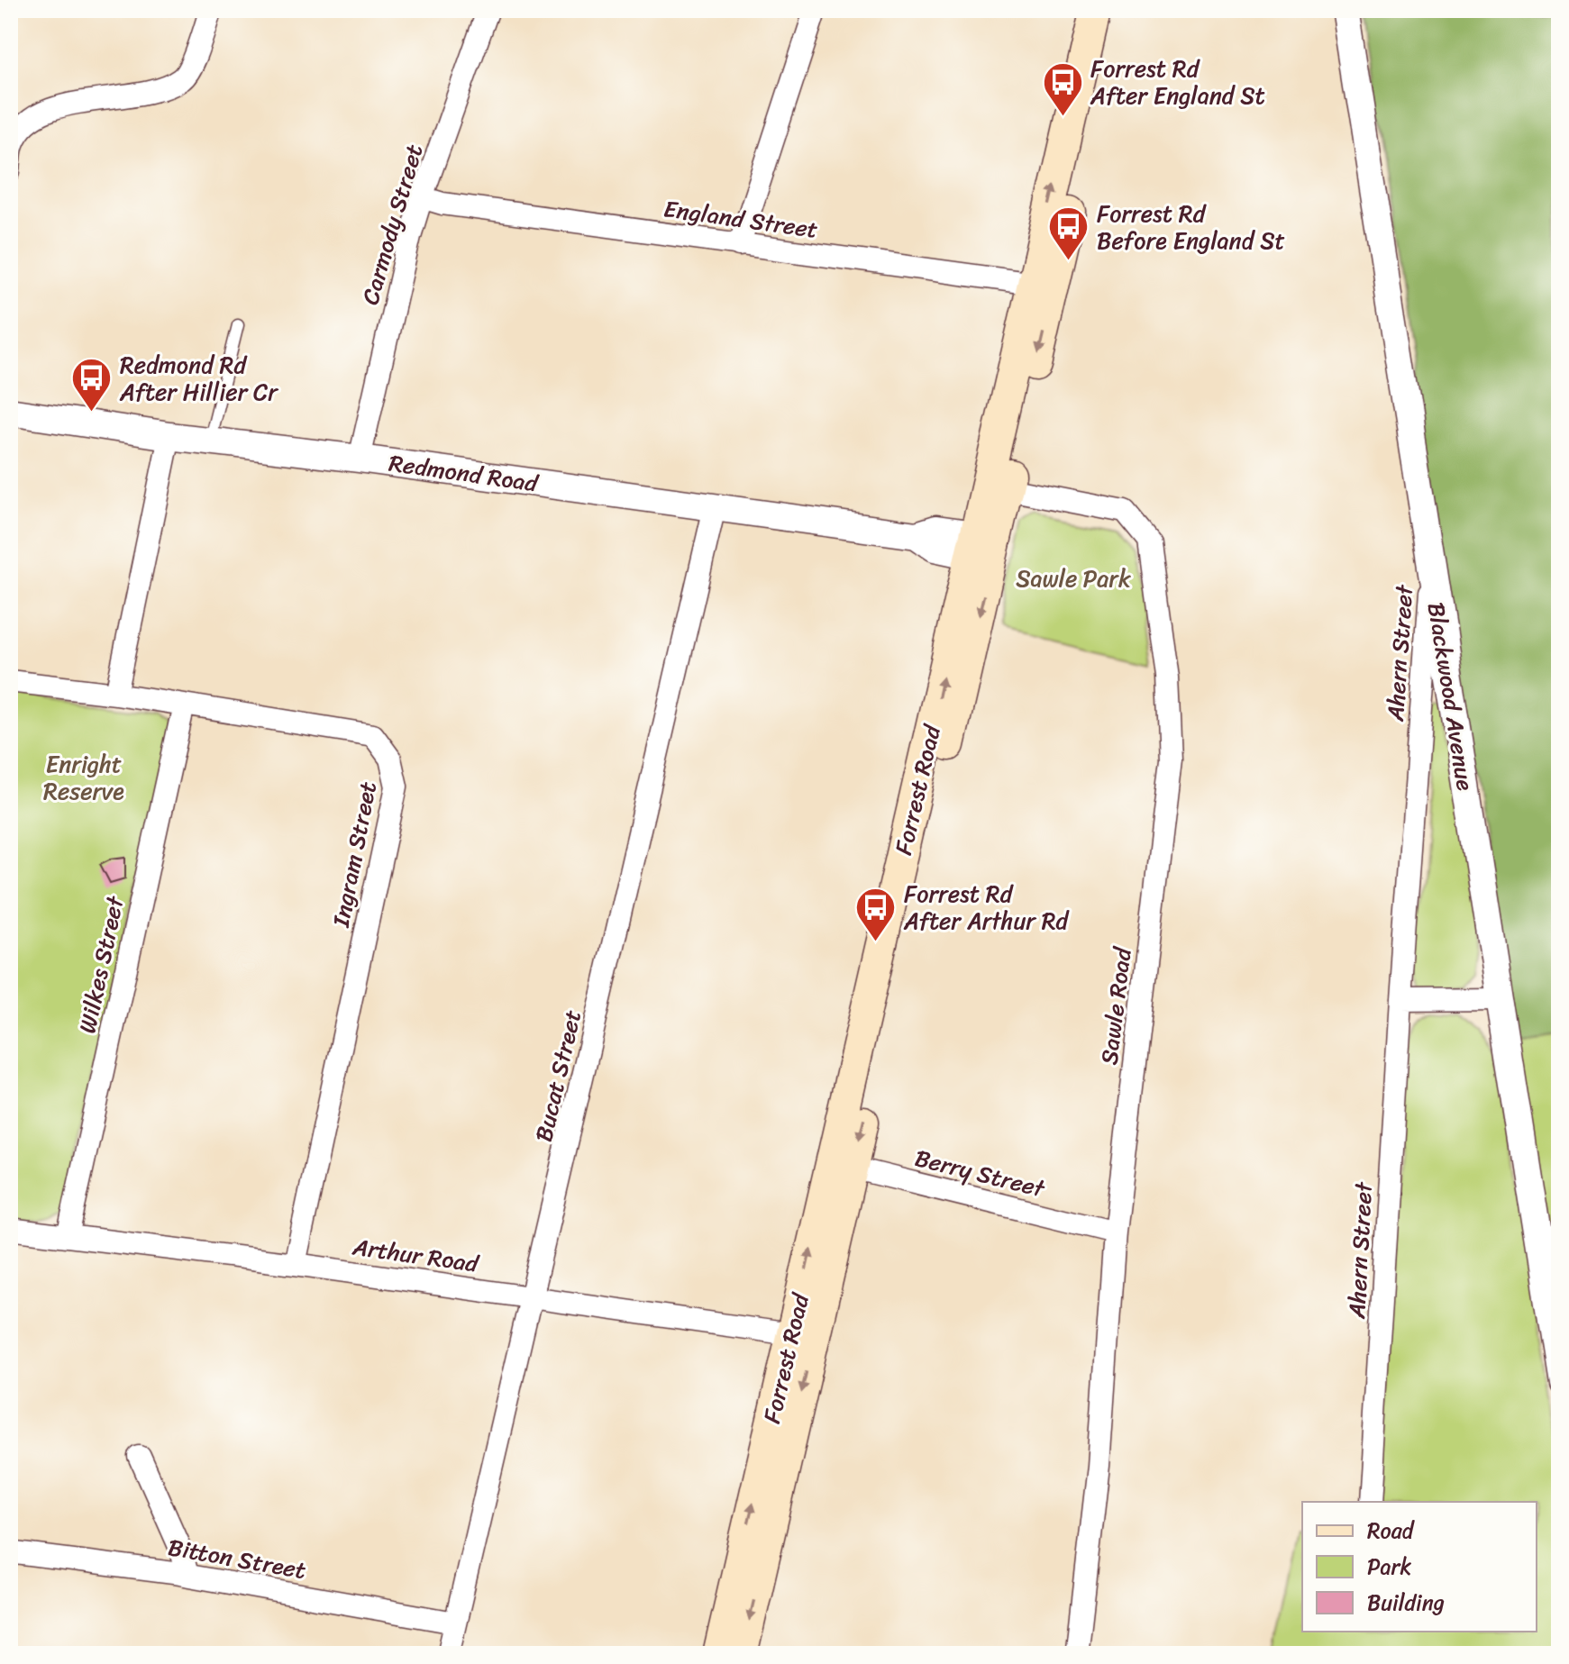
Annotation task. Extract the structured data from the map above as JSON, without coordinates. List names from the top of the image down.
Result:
{
  "streets": {
    "main road": ["Forrest Road"],
    "street": [
      "England Street",
      "Carmody Street",
      "Redmond Road",
      "Ahern Street",
      "Blackwood Avenue",
      "Ingram Street",
      "Wilkes Street",
      "Sawle Road",
      "Bucat Street",
      "Berry Street",
      "Arthur Road",
      "Bitton Street"
    ]
  },
  "crossings": [
    ["England Street", "Carmody Street"],
    ["England Street", "Forrest Road"],
    ["Carmody Street", "Redmond Road"],
    ["Redmond Road", "Forrest Road"],
    ["Redmond Road", "Bucat Street"],
    ["Ahern Street", "Blackwood Avenue"],
    ["Forrest Road", "Sawle Road"],
    ["Forrest Road", "Berry Street"],
    ["Forrest Road", "Arthur Road"],
    ["Ingram Street", "Wilkes Street"],
    ["Ingram Street", "Arthur Road"],
    ["Wilkes Street", "Arthur Road"],
    ["Sawle Road", "Berry Street"],
    ["Bucat Street", "Arthur Road"],
    ["Bucat Street", "Bitton Street"]
  ],
  "parks": ["Sawle Park", "Enright Reserve"],
  "places": {
    "bus stop": [
      "Forrest Rd After England St",
      "Forrest Rd Before England St",
      "Redmond Rd After Hillier Cr",
      "Forrest Rd After Arthur Rd"
    ]
  },
  "legend": ["Road", "Park", "Building"]
}
